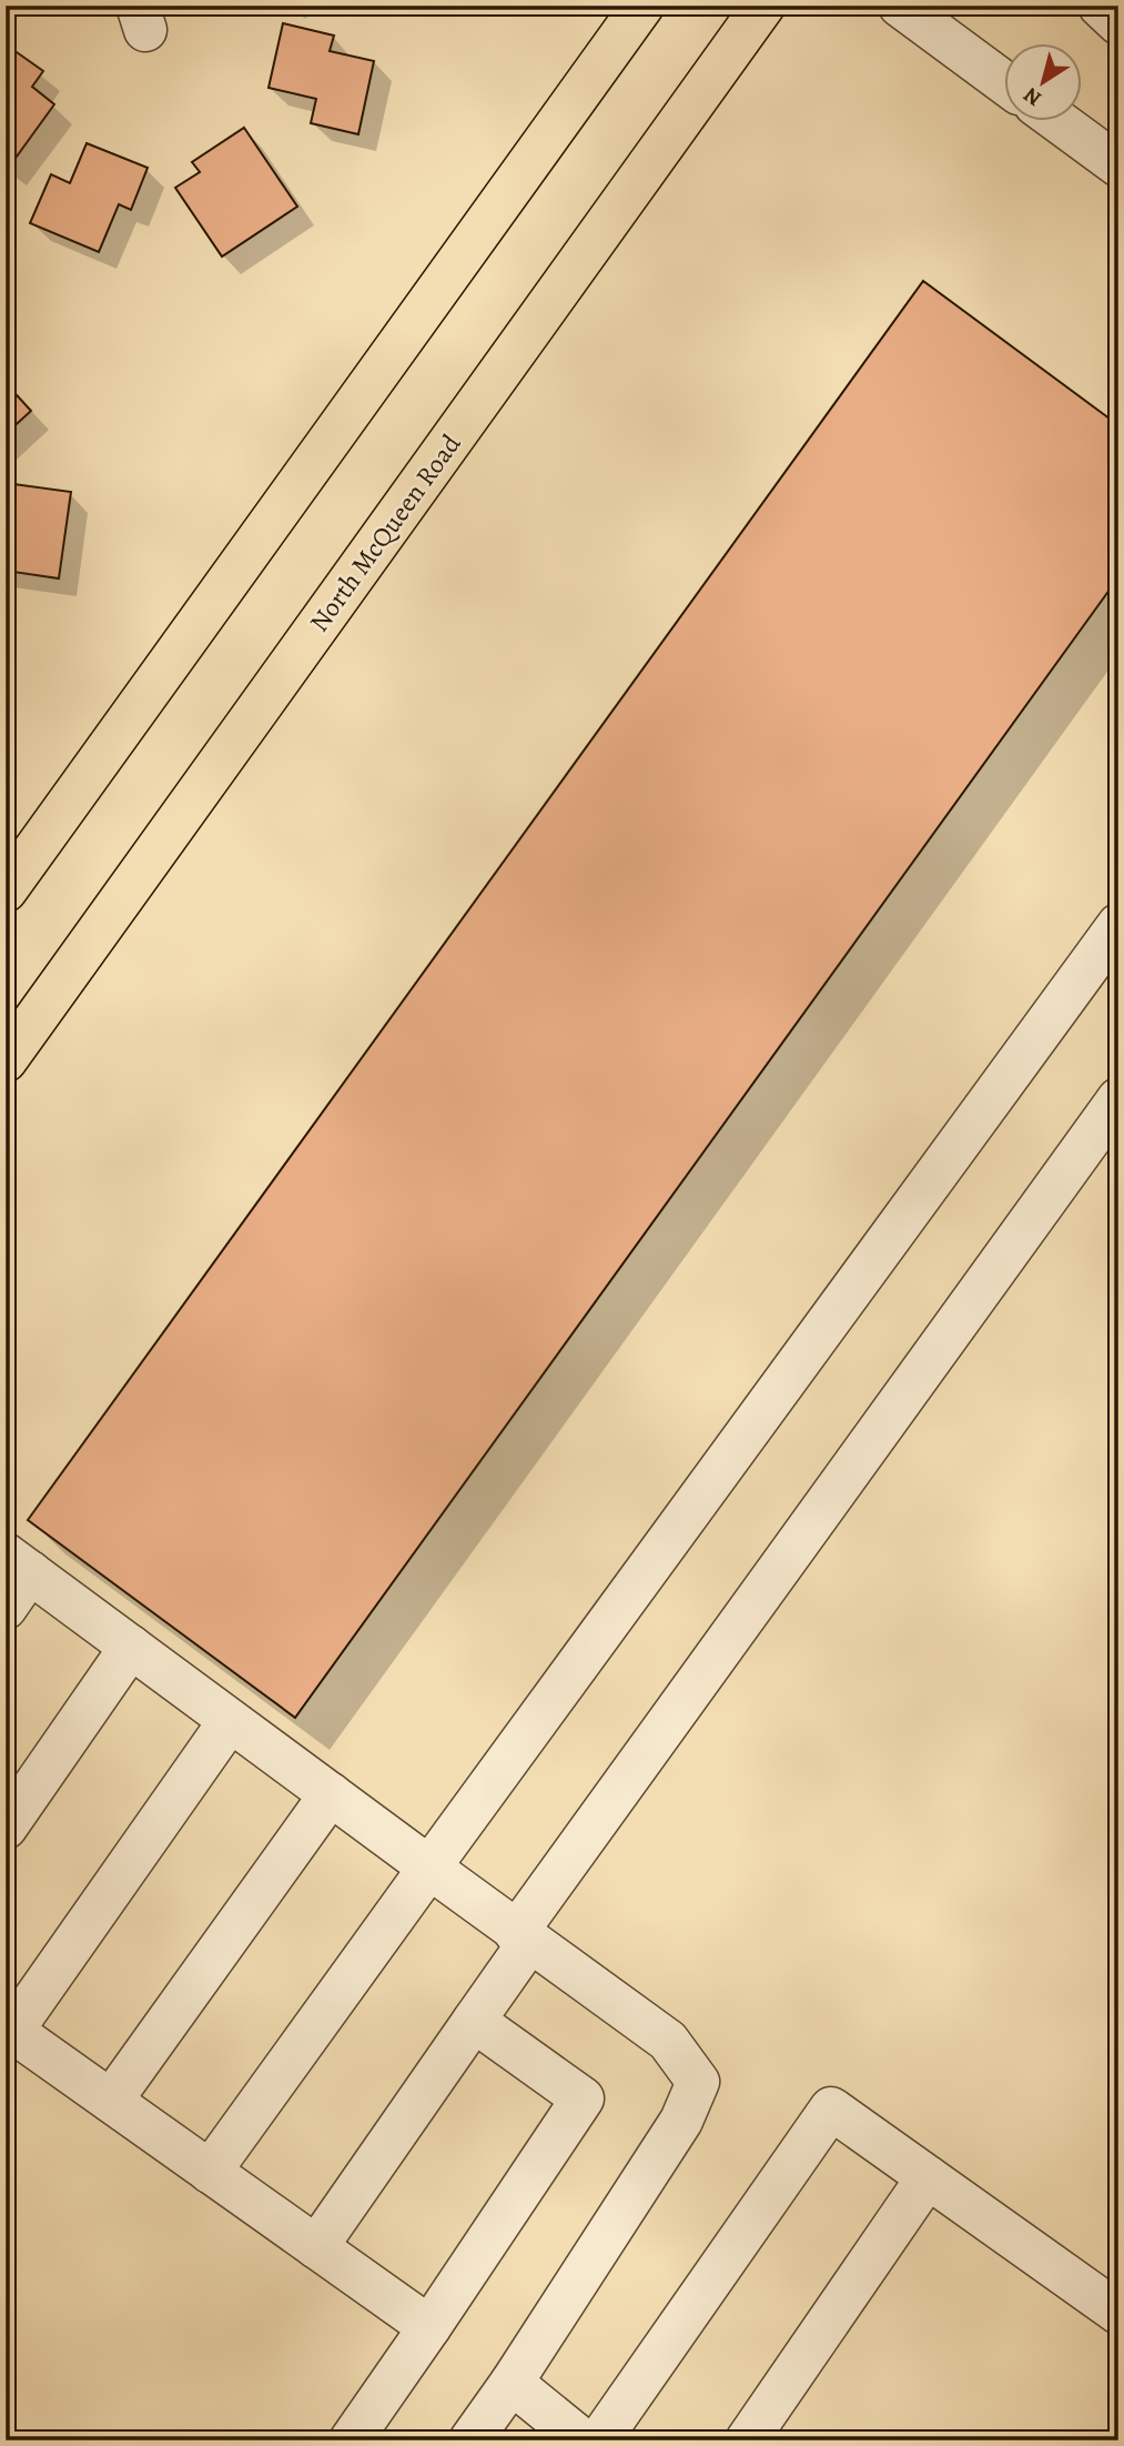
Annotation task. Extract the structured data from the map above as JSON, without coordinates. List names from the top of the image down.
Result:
{
  "streets": {
    "main road": ["North McQueen Road"]
  },
  "north": "bottom left"
}
